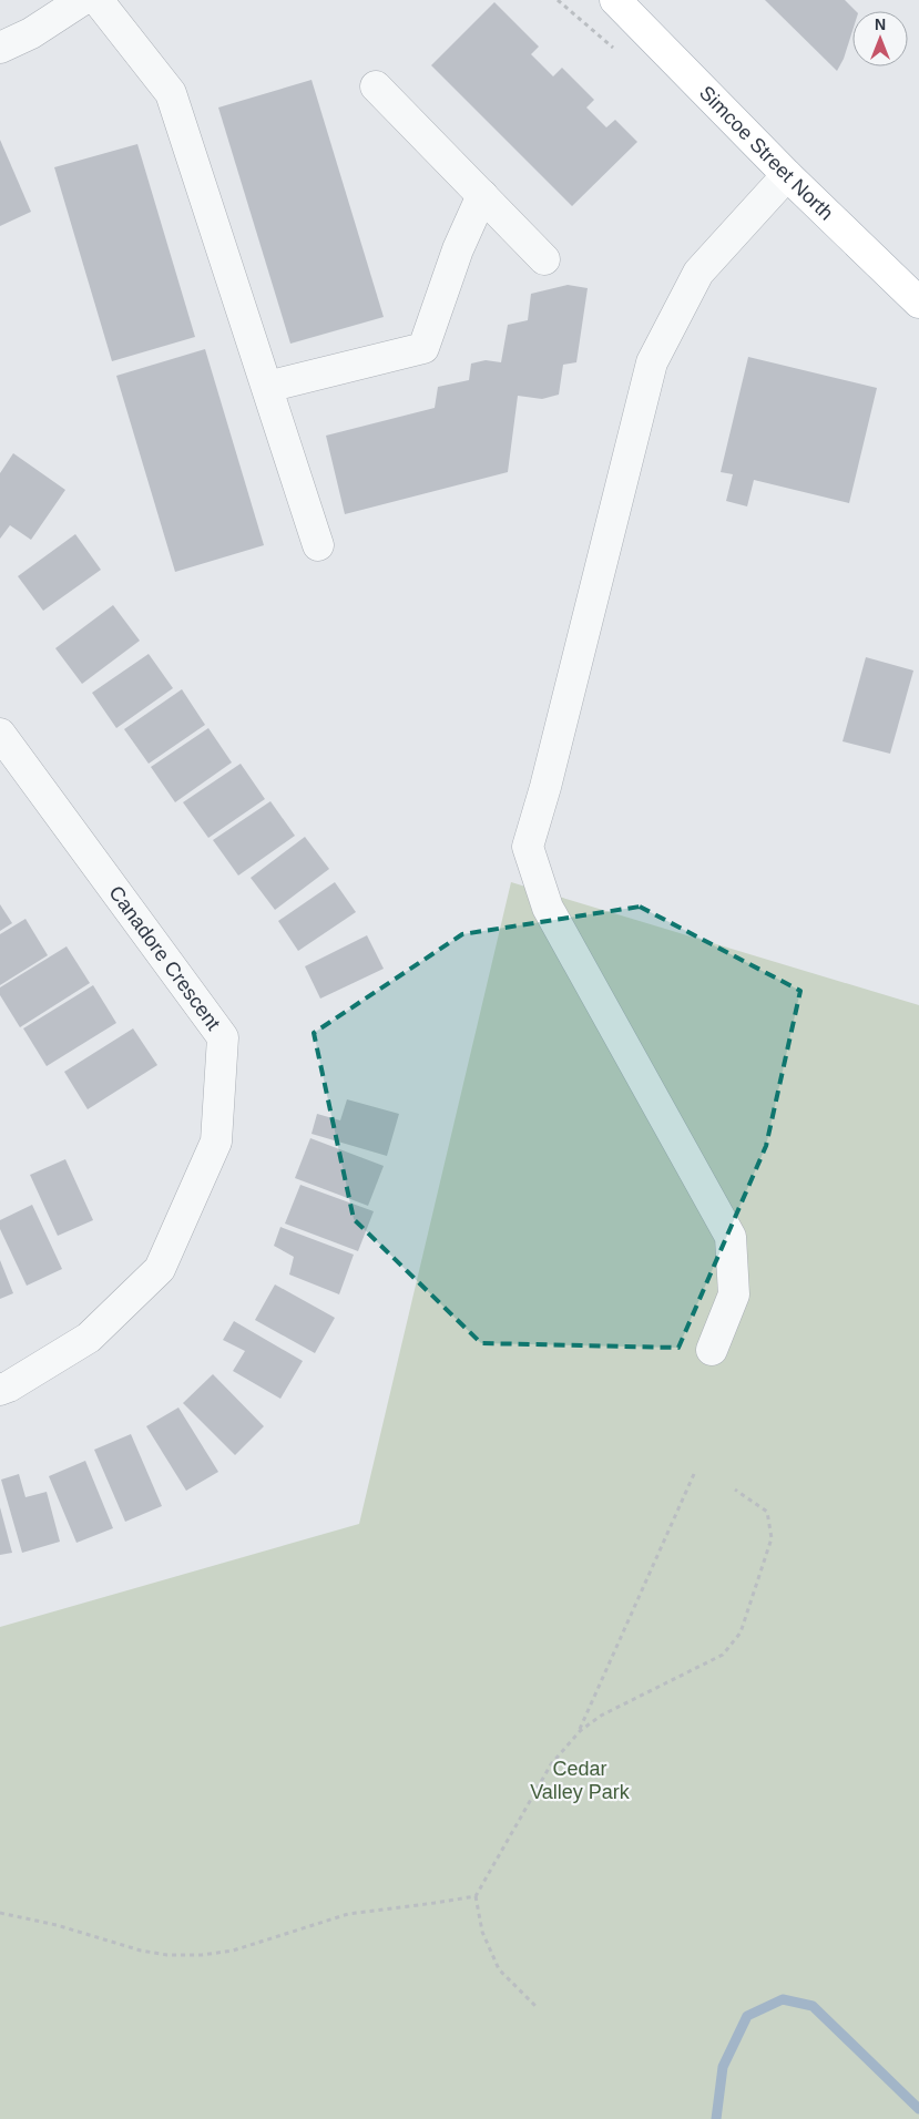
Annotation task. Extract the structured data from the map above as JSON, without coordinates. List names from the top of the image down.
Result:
{
  "streets": {
    "main road": ["Simcoe Street North"],
    "street": ["Canadore Crescent"]
  },
  "parks": ["Cedar Valley Park"],
  "north": "top"
}
